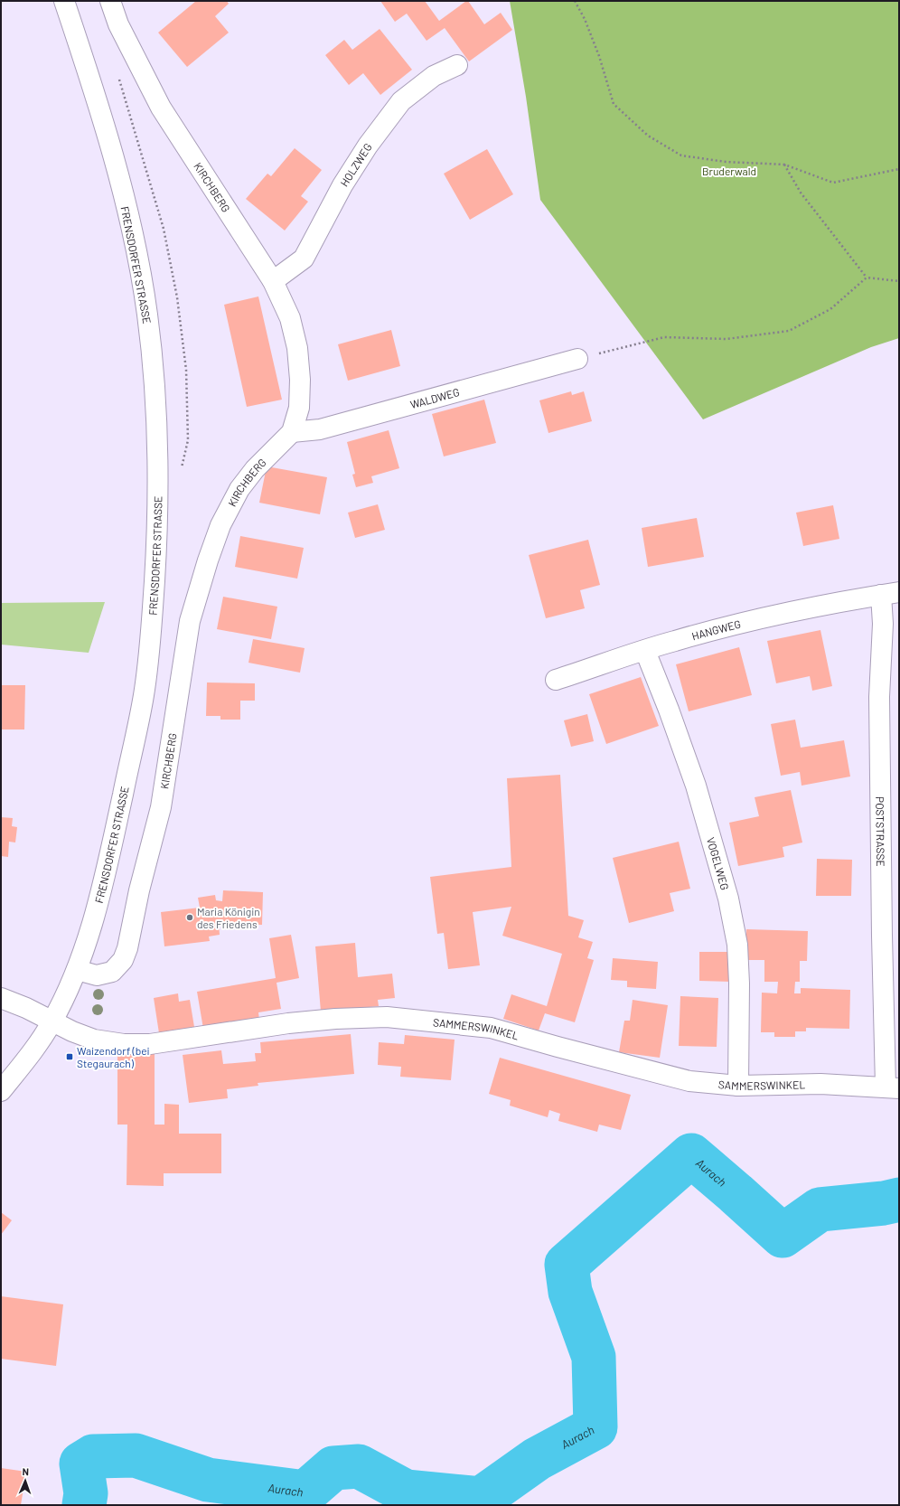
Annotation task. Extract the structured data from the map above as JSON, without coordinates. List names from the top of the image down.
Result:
{
  "streets": {
    "street": [
      "HOLZWEG",
      "KIRCHBERG",
      "FRENSDORFER STRASSE",
      "WALDWEG",
      "HANGWEG",
      "POSTSTRASSE",
      "VOGELWEG",
      "SAMMERSWINKEL"
    ]
  },
  "crossings": [
    ["HOLZWEG", "KIRCHBERG"],
    ["KIRCHBERG", "FRENSDORFER STRASSE"],
    ["KIRCHBERG", "WALDWEG"],
    ["FRENSDORFER STRASSE", "SAMMERSWINKEL"],
    ["HANGWEG", "POSTSTRASSE"],
    ["HANGWEG", "VOGELWEG"],
    ["POSTSTRASSE", "SAMMERSWINKEL"],
    ["VOGELWEG", "SAMMERSWINKEL"]
  ],
  "water": ["Aurach"],
  "parks": ["Bruderwald"],
  "places": {
    "other": ["Maria Königin des Friedens"],
    "transit": ["Waizendorf (bei Stegaurach)"]
  },
  "north": "top"
}
